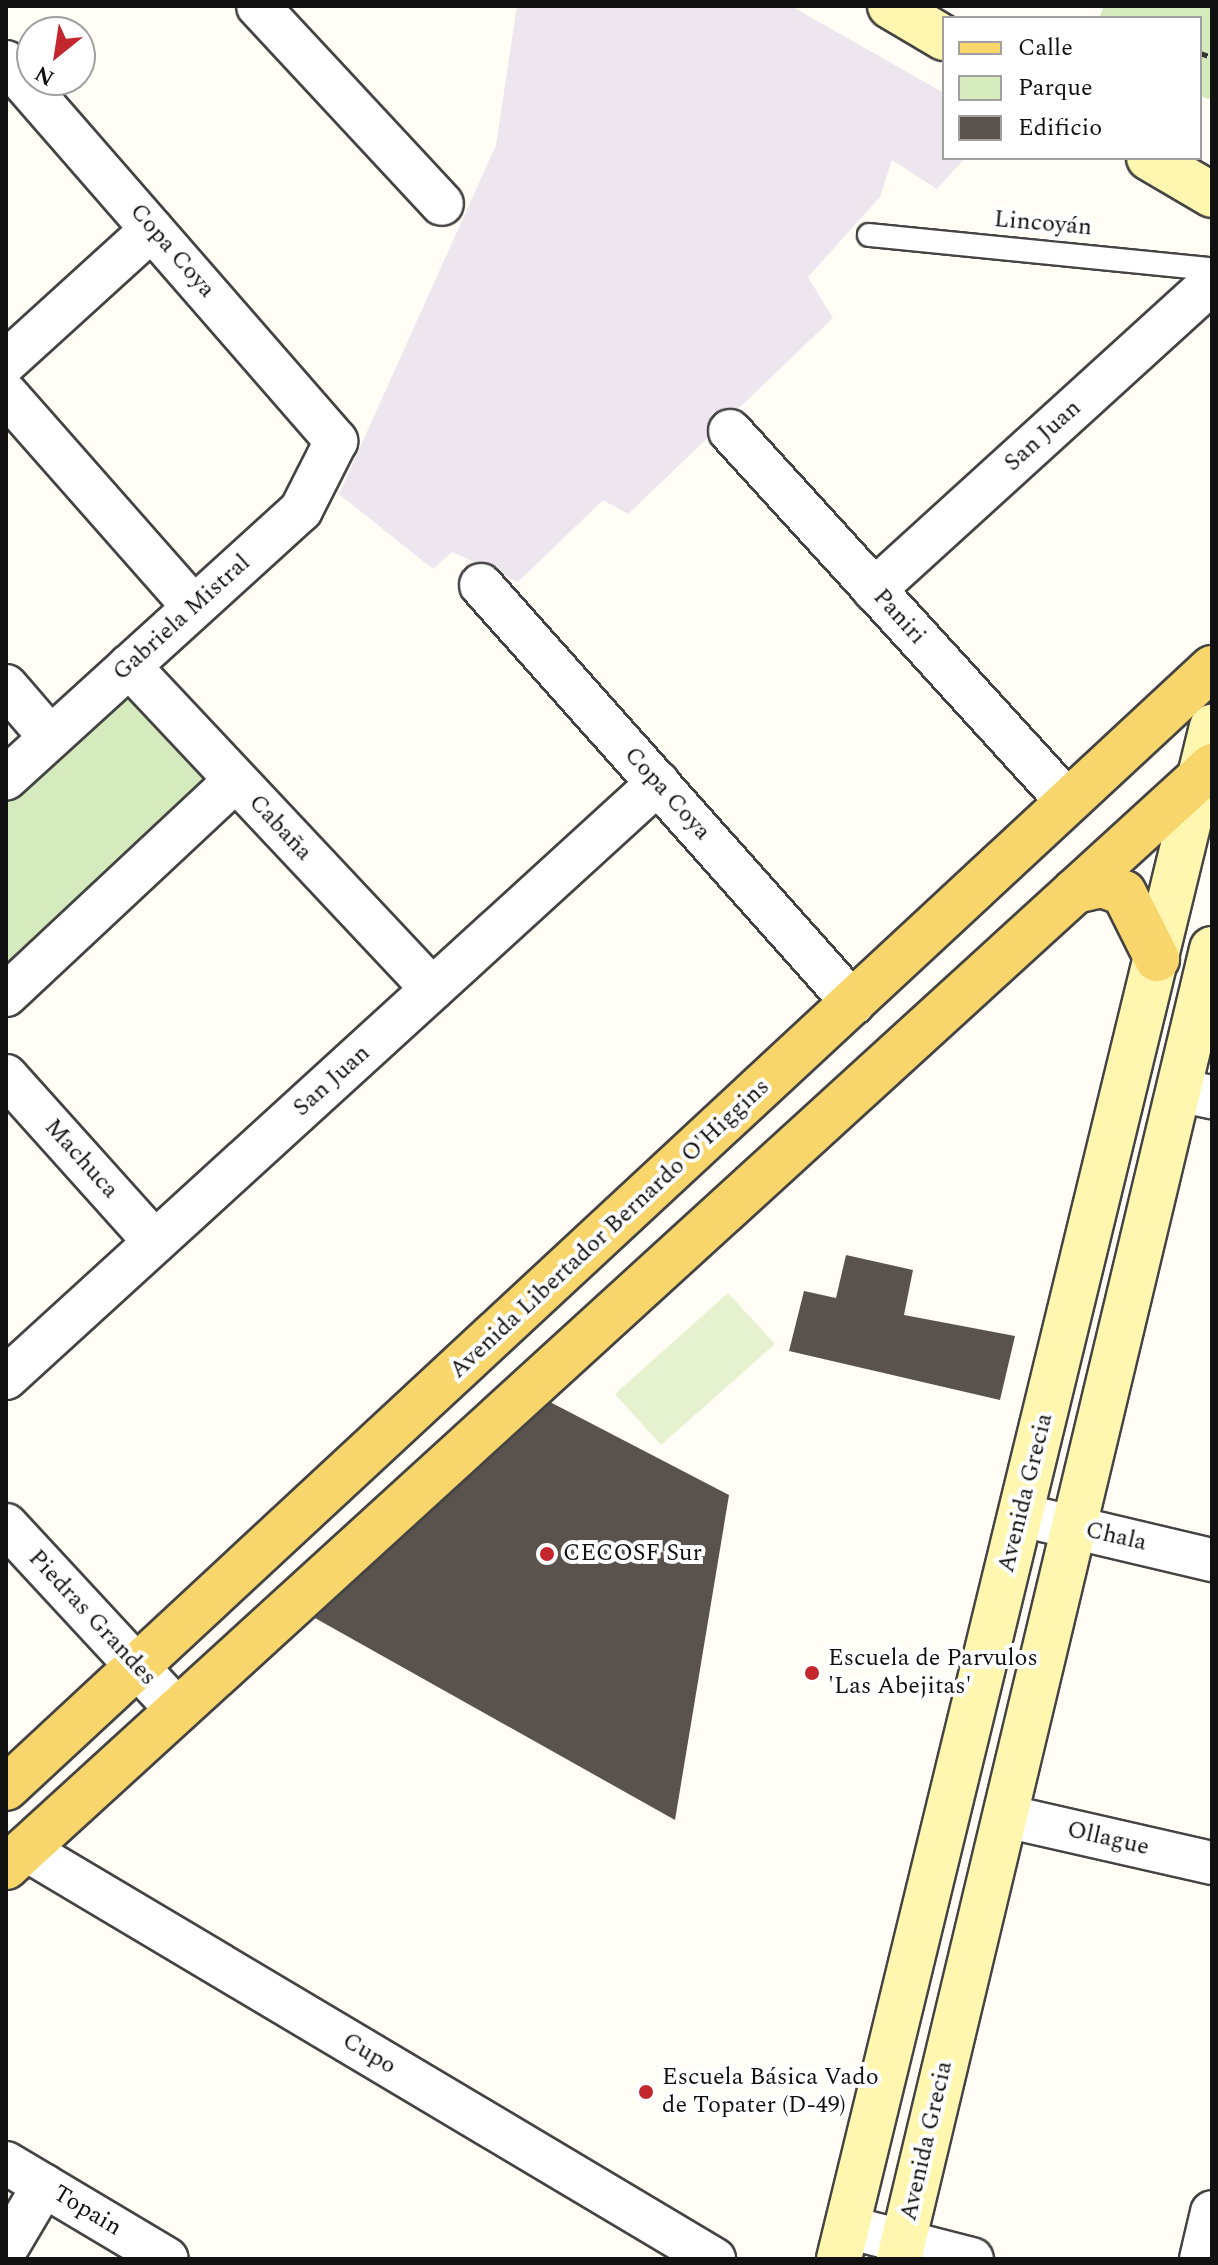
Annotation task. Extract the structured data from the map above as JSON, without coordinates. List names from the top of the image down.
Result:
{
  "streets": {
    "main road": ["Avenida Libertador Bernardo O'Higgins", "Avenida Grecia"],
    "street": [
      "Copa Coya",
      "San Juan",
      "Paniri",
      "Gabriela Mistral",
      "Cabaña",
      "Machuca",
      "Chala",
      "Piedras Grandes",
      "Ollague",
      "Cupo",
      "Topain"
    ],
    "lane": ["Lincoyán"]
  },
  "crossings": [
    ["Copa Coya", "San Juan"],
    ["Copa Coya", "Gabriela Mistral"],
    ["Copa Coya", "Avenida Libertador Bernardo O'Higgins"],
    ["San Juan", "Paniri"],
    ["San Juan", "Cabaña"],
    ["San Juan", "Machuca"],
    ["Paniri", "Avenida Libertador Bernardo O'Higgins"],
    ["Gabriela Mistral", "Cabaña"],
    ["Avenida Libertador Bernardo O'Higgins", "Piedras Grandes"],
    ["Avenida Grecia", "Chala"],
    ["Avenida Grecia", "Ollague"]
  ],
  "places": ["CECOSF Sur", "Escuela de Parvulos 'Las Abejitas'", "Escuela Básica Vado de Topater (D-49)"],
  "legend": ["Calle", "Parque", "Edificio"],
  "north": "bottom left"
}
